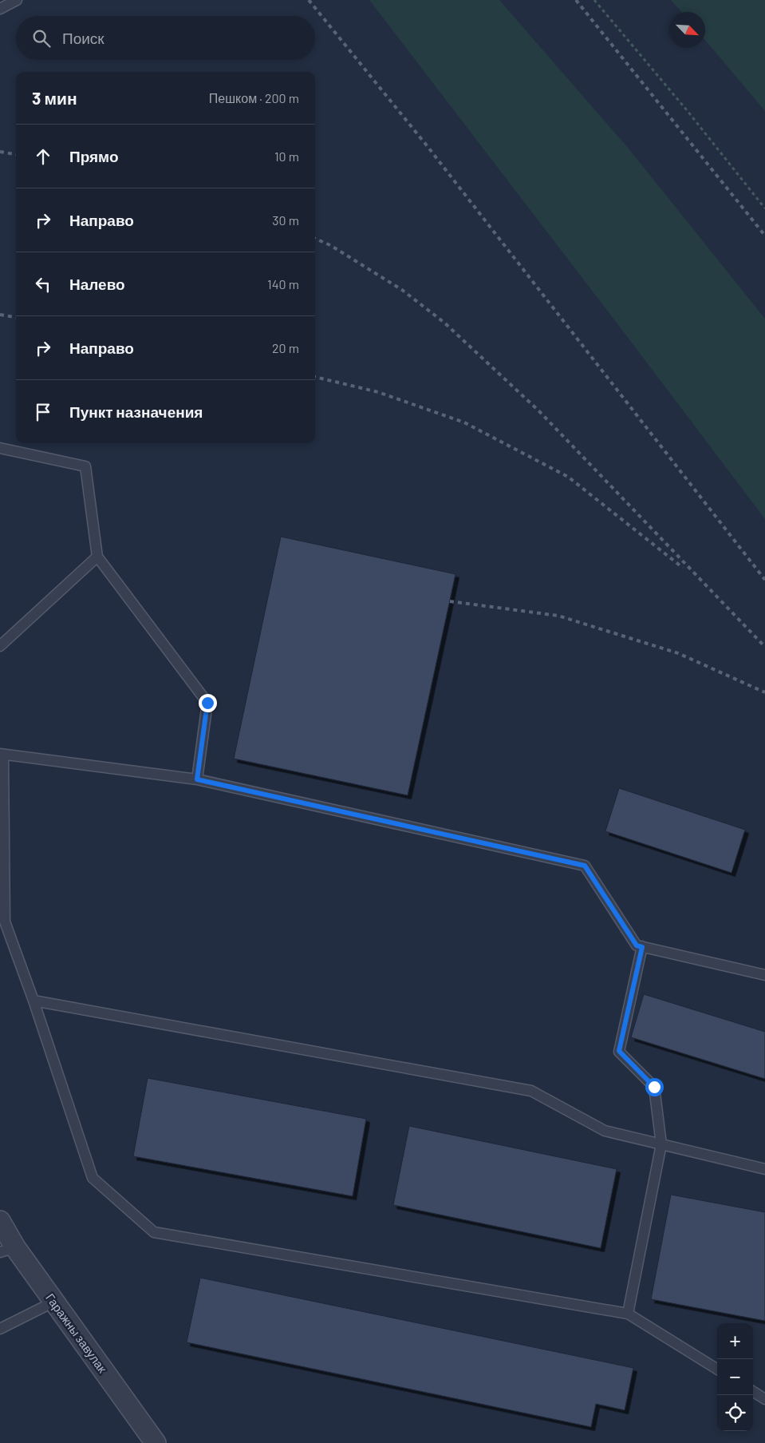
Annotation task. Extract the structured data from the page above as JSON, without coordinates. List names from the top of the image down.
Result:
{
  "streets": {
    "street": ["Гаражны завулак"]
  },
  "north": "bottom right",
  "page": {
    "search": "Поиск",
    "heading": ["3 мин", "Пешком · 200 m"],
    "list": [
      ["Прямо", "10 m"],
      ["Направо", "30 m"],
      ["Налево", "140 m"],
      ["Направо", "20 m"],
      "Пункт назначения"
    ],
    "map_buttons": ["+", "−"]
  }
}
